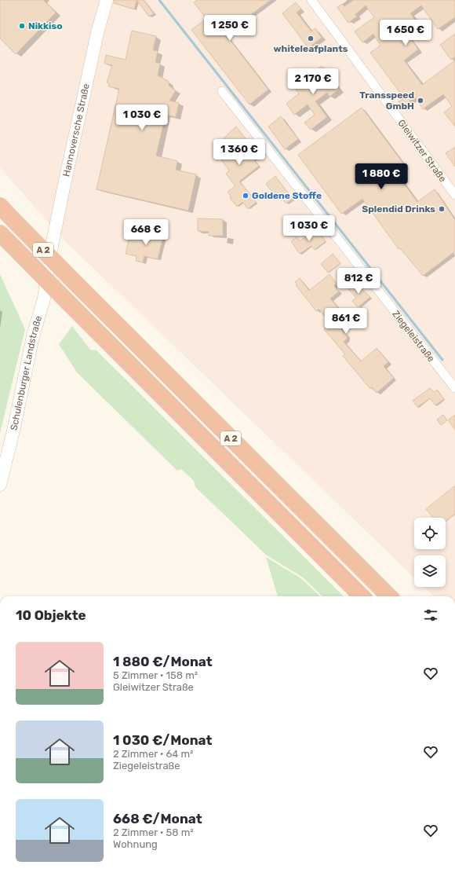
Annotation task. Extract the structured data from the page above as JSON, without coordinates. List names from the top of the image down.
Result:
{
  "streets": {
    "highway": ["A 2"],
    "main road": ["Hannoversche Straße", "Schulenburger Landstraße"],
    "street": ["Gleiwitzer Straße", "Ziegeleistraße"]
  },
  "crossings": [
    ["Hannoversche Straße", "Schulenburger Landstraße"]
  ],
  "places": [
    "Nikkiso",
    "whiteleafplants",
    "Transspeed GmbH",
    "Goldene Stoffe",
    "Splendid Drinks"
  ],
  "page": {
    "price": [
      "1 250 €",
      "1 650 €",
      "2 170 €",
      "1 030 €",
      "1 360 €",
      "1 880 €",
      "1 030 €",
      "668 €",
      "812 €",
      "861 €"
    ],
    "heading": "10 Objekte",
    "list": [
      {
        "name": "1 880 €/Monat",
        "note": "5 Zimmer · 158 m² · Gleiwitzer Straße"
      },
      {
        "name": "1 030 €/Monat",
        "note": "2 Zimmer · 64 m² · Ziegeleistraße"
      },
      {
        "name": "668 €/Monat",
        "note": "2 Zimmer · 58 m² · Wohnung"
      }
    ]
  }
}
